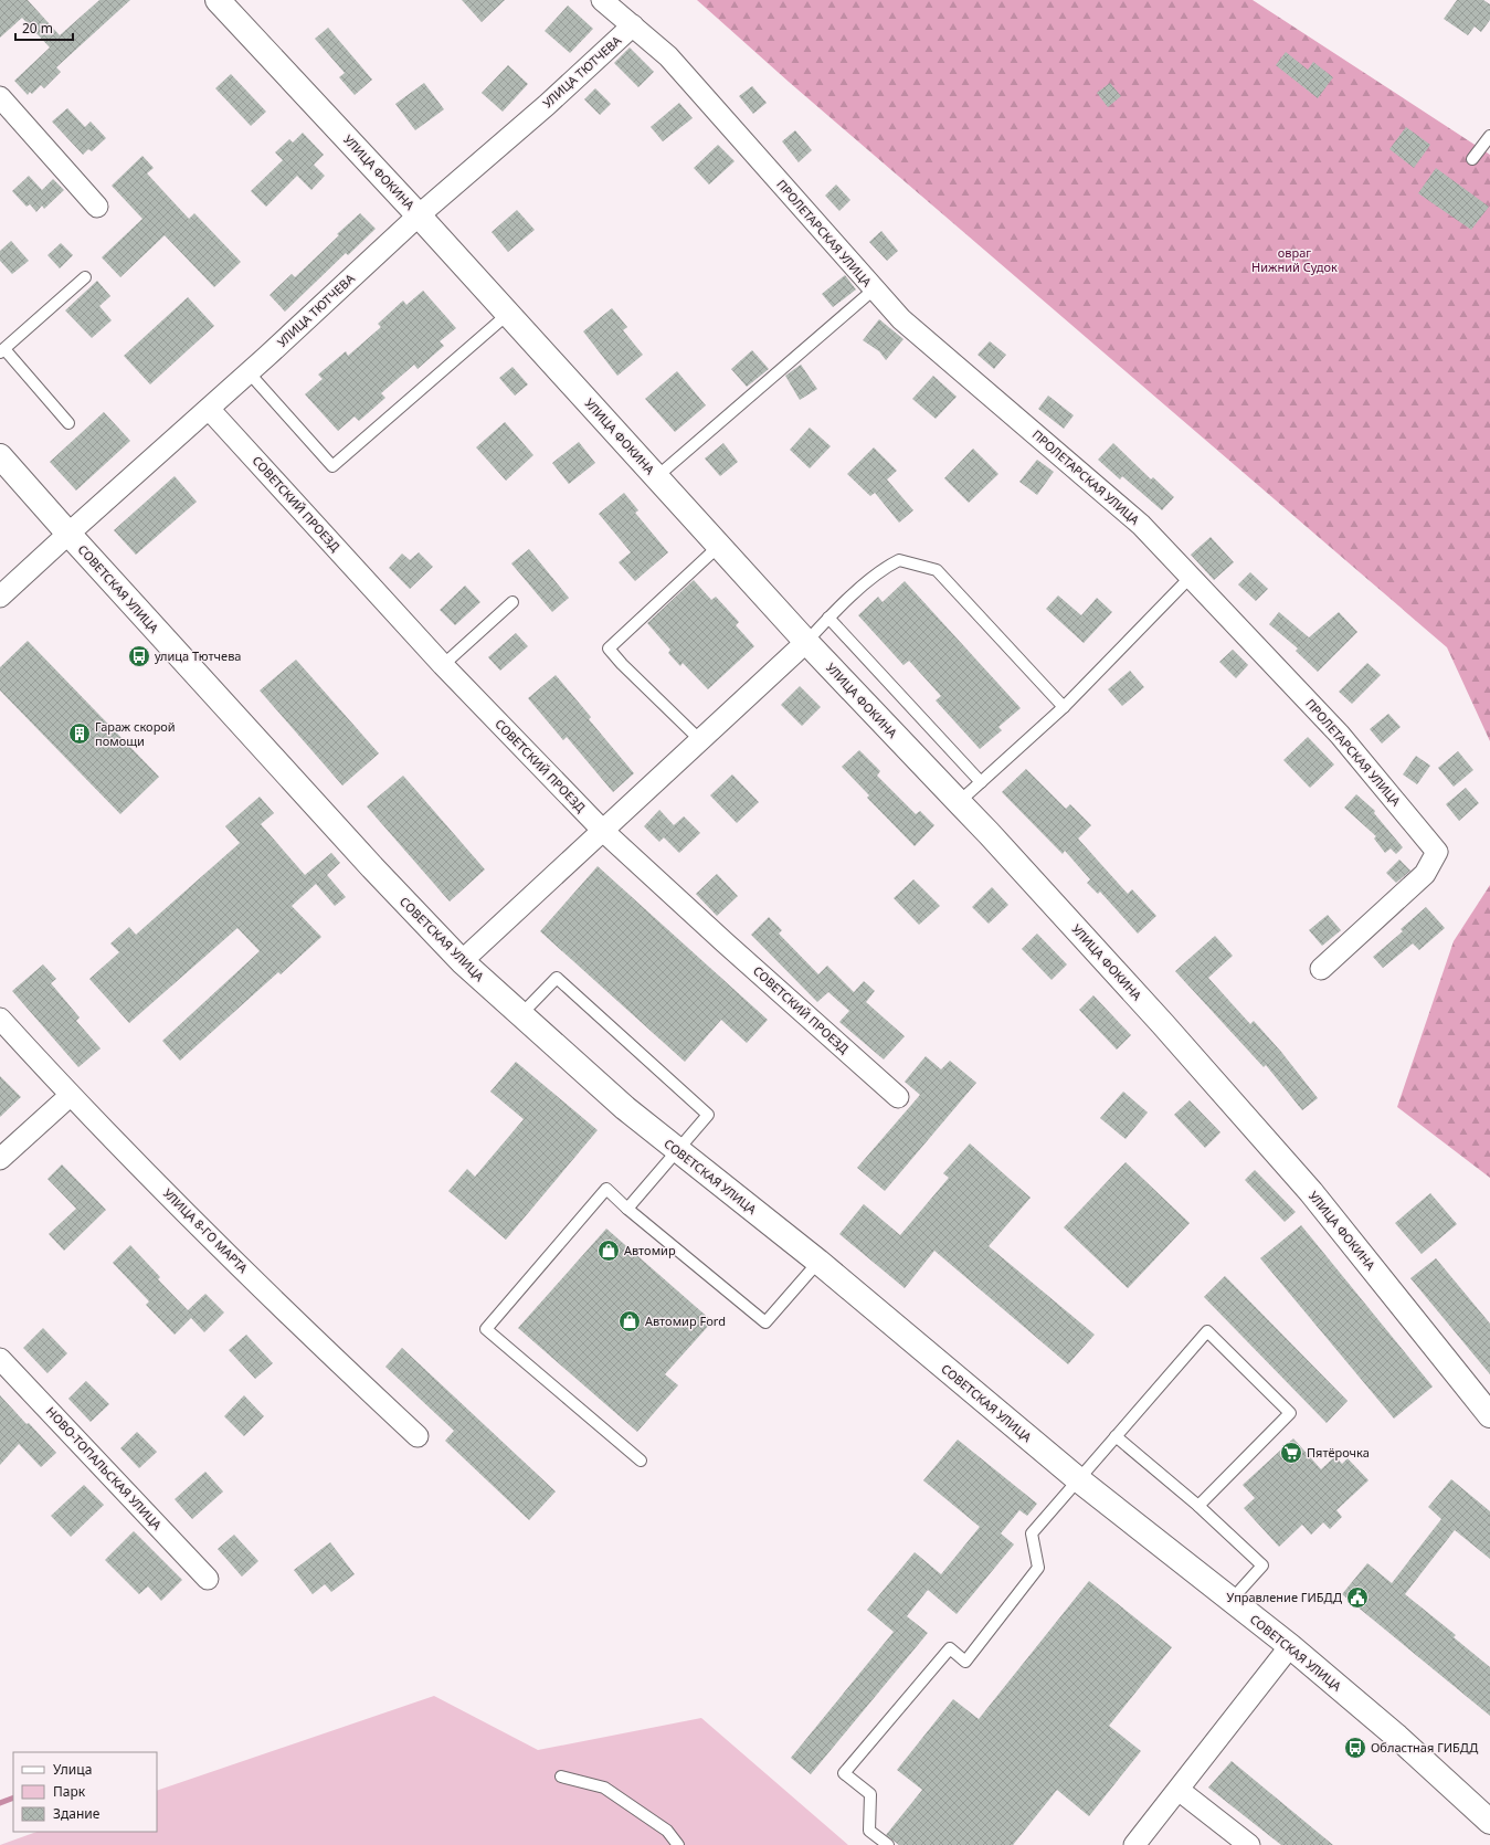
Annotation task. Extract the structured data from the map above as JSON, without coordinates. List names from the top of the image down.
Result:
{
  "streets": {
    "main road": ["УЛИЦА ФОКИНА", "СОВЕТСКАЯ УЛИЦА"],
    "street": [
      "УЛИЦА ТЮТЧЕВА",
      "ПРОЛЕТАРСКАЯ УЛИЦА",
      "СОВЕТСКИЙ ПРОЕЗД",
      "УЛИЦА 8-ГО МАРТА",
      "НОВО-ТОПАЛЬСКАЯ УЛИЦА"
    ]
  },
  "crossings": [
    ["УЛИЦА ТЮТЧЕВА", "УЛИЦА ФОКИНА"],
    ["УЛИЦА ТЮТЧЕВА", "ПРОЛЕТАРСКАЯ УЛИЦА"],
    ["УЛИЦА ТЮТЧЕВА", "СОВЕТСКИЙ ПРОЕЗД"],
    ["УЛИЦА ТЮТЧЕВА", "СОВЕТСКАЯ УЛИЦА"]
  ],
  "parks": ["овраг Нижний Судок"],
  "places": {
    "bus stop": ["улица Тютчева", "Областная ГИБДД"],
    "building": ["Гараж скорой помощи"],
    "shop": ["Автомир", "Автомир Ford"],
    "supermarket": ["Пятёрочка"],
    "public building": ["Управление ГИБДД"]
  },
  "legend": ["Улица", "Парк", "Здание"],
  "scale_bar": "20 m"
}
